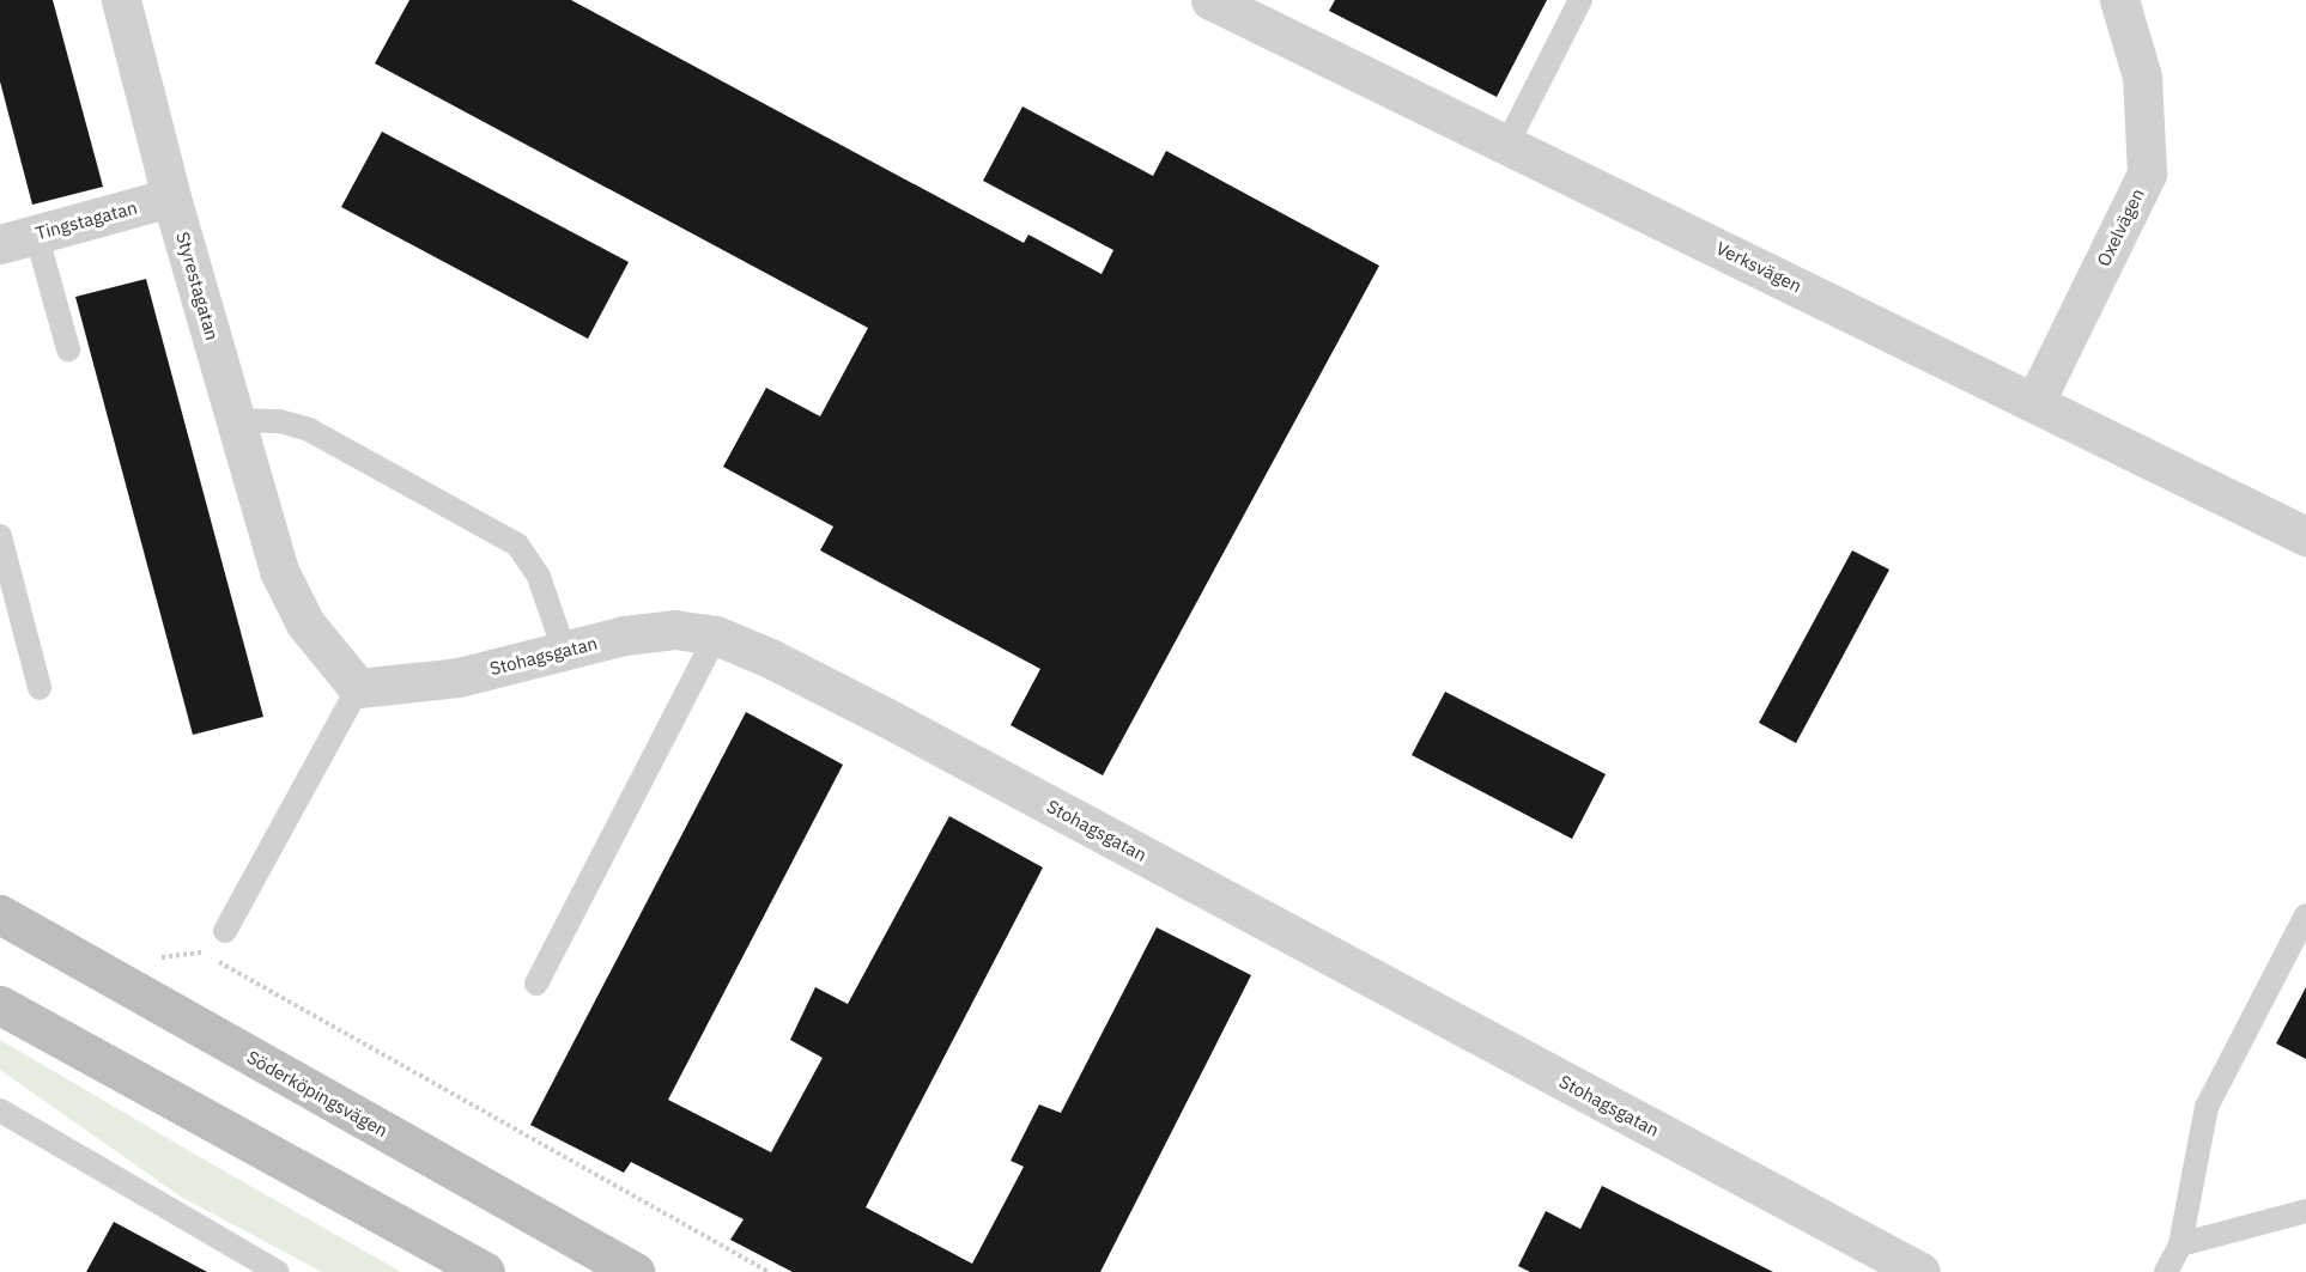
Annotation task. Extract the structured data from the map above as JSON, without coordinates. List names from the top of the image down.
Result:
{
  "streets": {
    "main road": ["Söderköpingsvägen"],
    "street": [
      "Tingstagatan",
      "Oxelvägen",
      "Verksvägen",
      "Styrestagatan",
      "Stohagsgatan"
    ]
  },
  "crossings": [
    ["Tingstagatan", "Styrestagatan"],
    ["Oxelvägen", "Verksvägen"],
    ["Styrestagatan", "Stohagsgatan"]
  ]
}
